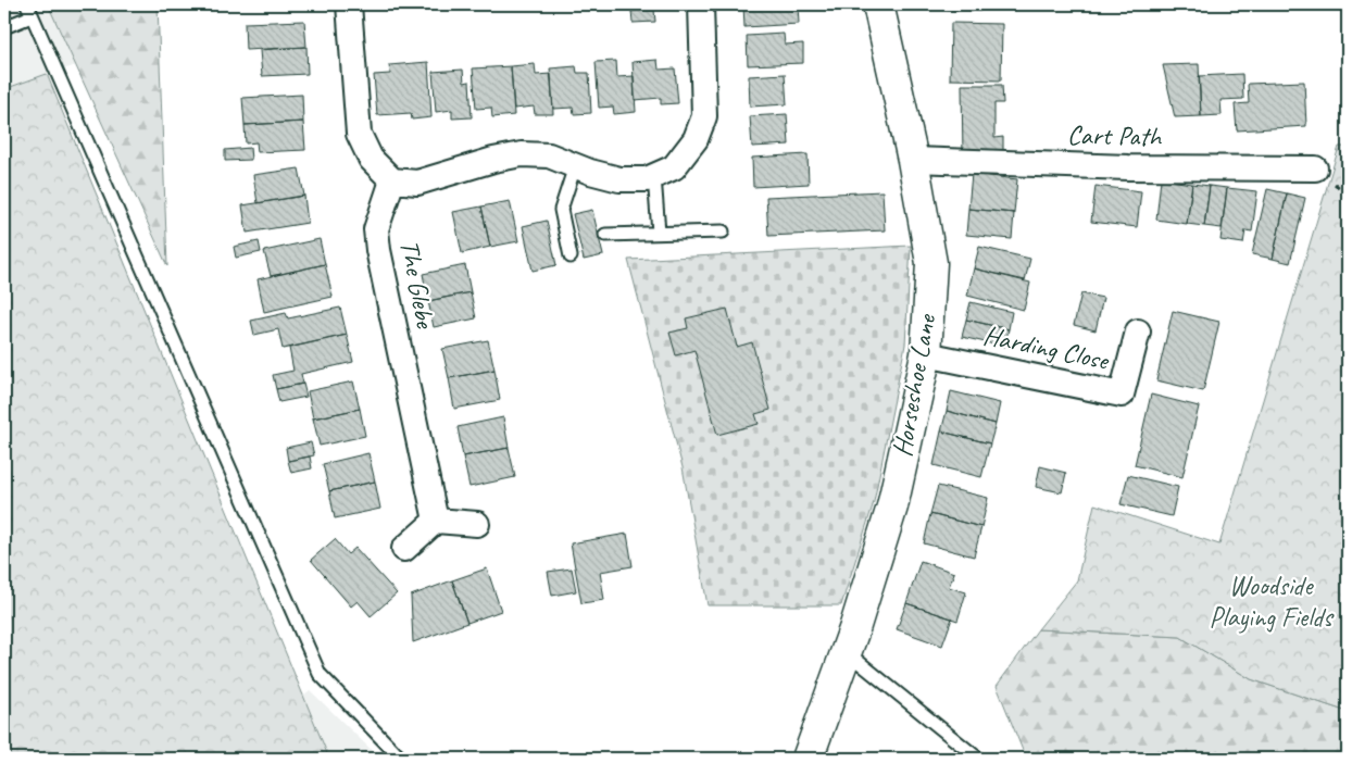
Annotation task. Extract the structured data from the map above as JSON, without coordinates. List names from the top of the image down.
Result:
{
  "streets": {
    "street": [
      "Cart Path",
      "The Glebe",
      "Harding Close",
      "Horseshoe Lane"
    ]
  },
  "crossings": [
    ["Cart Path", "Horseshoe Lane"],
    ["Harding Close", "Horseshoe Lane"]
  ],
  "parks": ["Woodside Playing Fields"]
}
